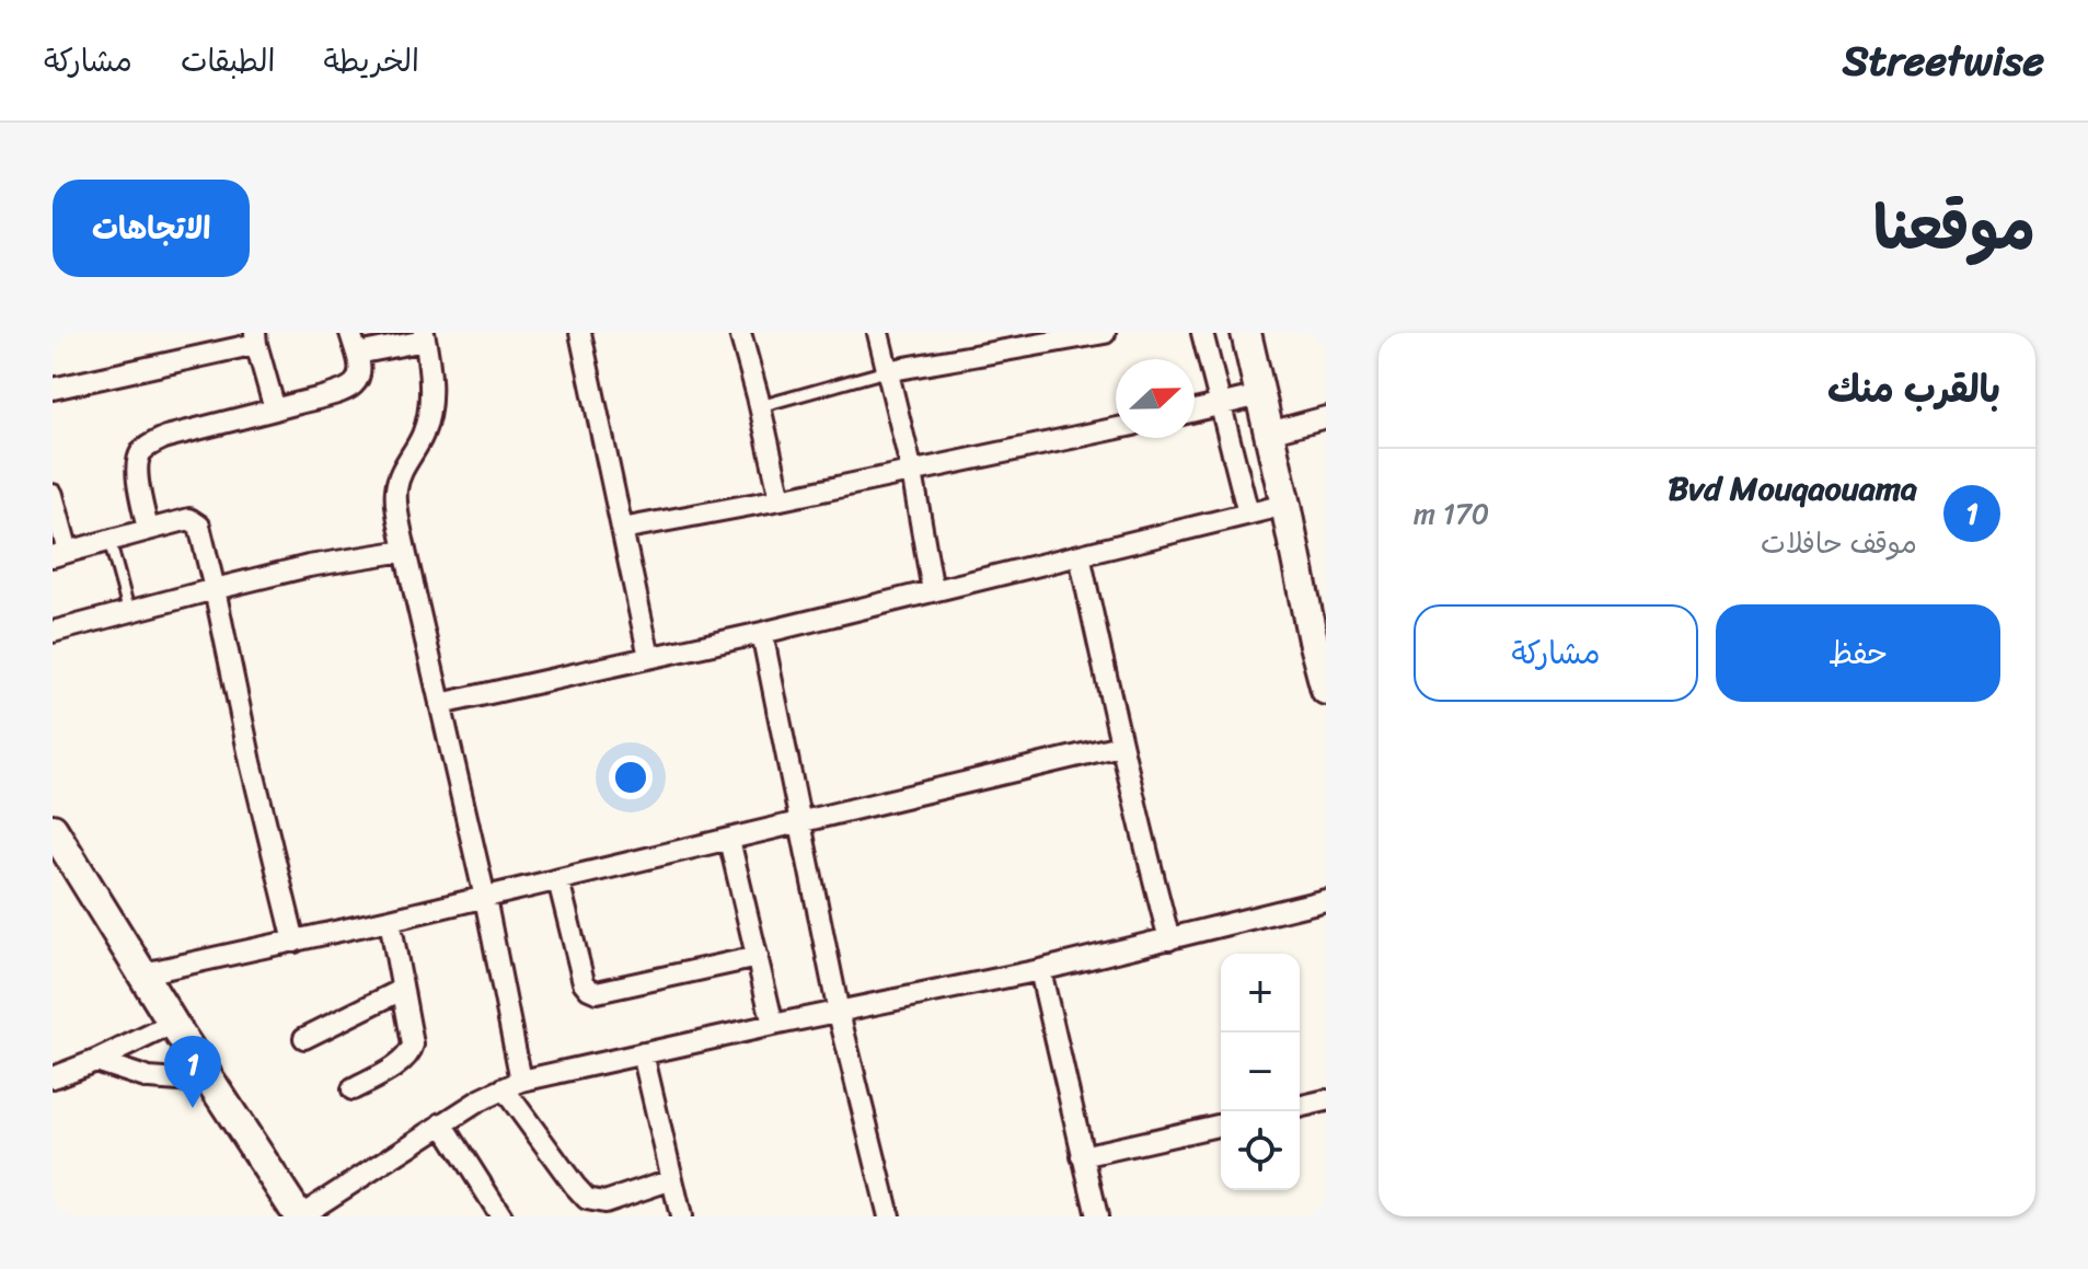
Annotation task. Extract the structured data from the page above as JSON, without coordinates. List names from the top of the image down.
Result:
{
  "north": "right",
  "page": {
    "header": "Streetwise",
    "nav": ["الخريطة", "الطبقات", "مشاركة"],
    "title": "موقعنا",
    "buttons": [
      "الاتجاهات",
      ["حفظ", "مشاركة"]
    ],
    "heading": "بالقرب منك",
    "list": [
      {
        "mark": "1",
        "name": "Bvd Mouqaouama",
        "note": "موقف حافلات",
        "value": "170 m"
      }
    ],
    "map_buttons": ["+", "−"],
    "pins": "1"
  }
}
